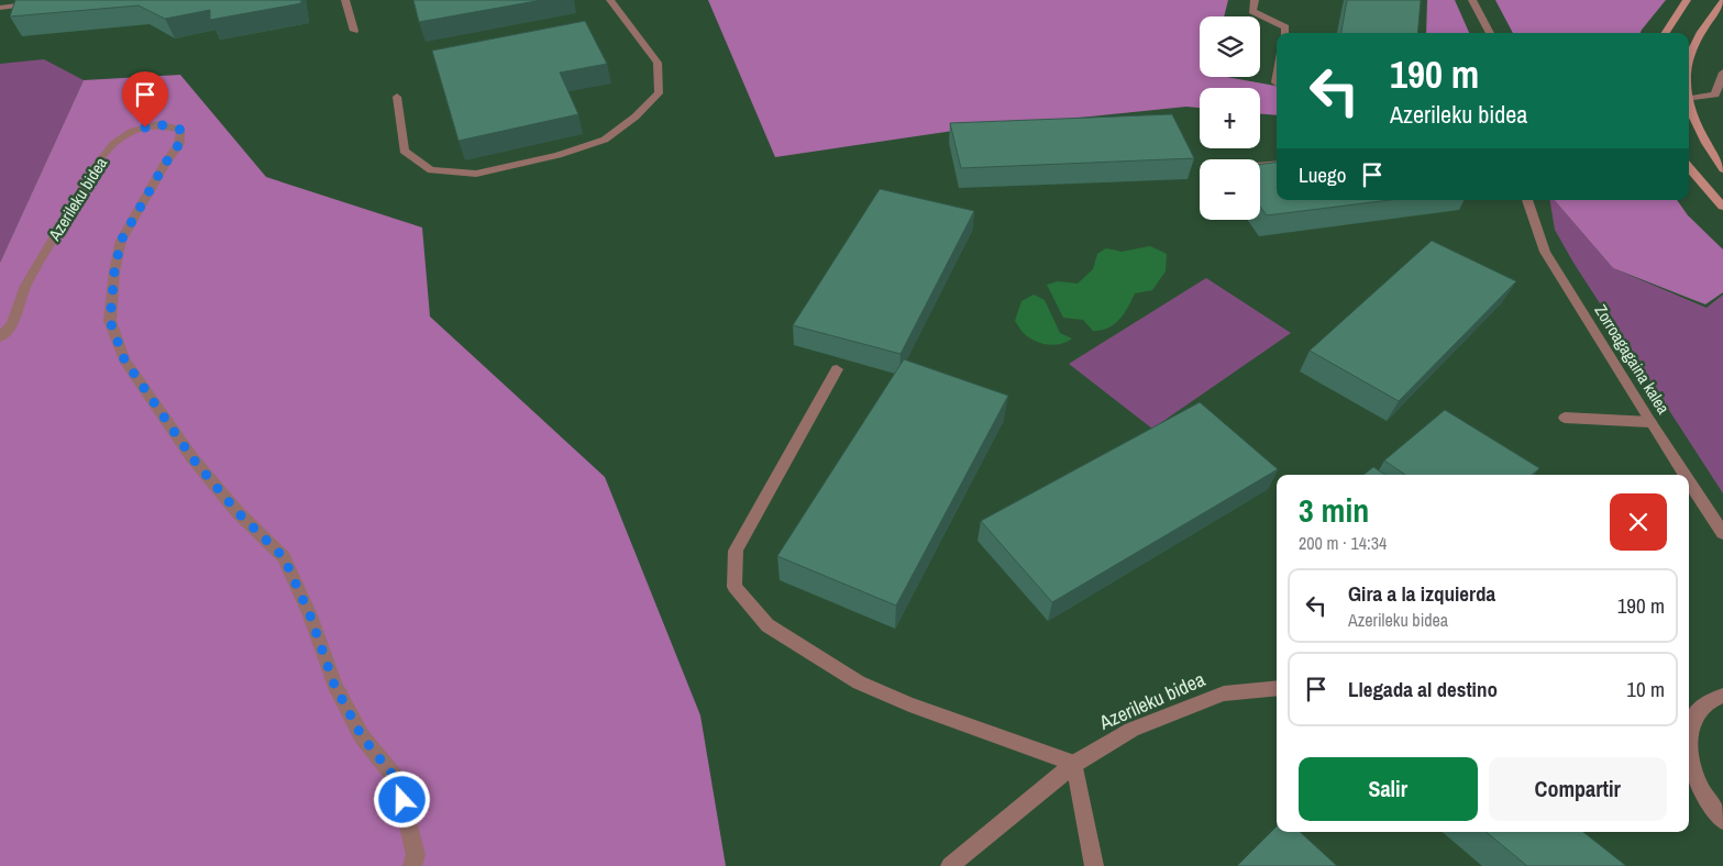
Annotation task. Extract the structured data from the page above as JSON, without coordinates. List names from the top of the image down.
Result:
{
  "streets": {
    "street": ["Azerileku bidea", "Zorroagagaina kalea"]
  },
  "page": {
    "map_buttons": ["+", "−"],
    "turn": ["190 m", "Azerileku bidea"],
    "then": "Luego",
    "heading": ["3 min", "200 m · 14:34"],
    "list": [
      {
        "name": "Gira a la izquierda",
        "note": "Azerileku bidea",
        "value": "190 m"
      },
      {
        "name": "Llegada al destino",
        "value": "10 m"
      }
    ],
    "buttons": ["Salir", "Compartir"]
  }
}
